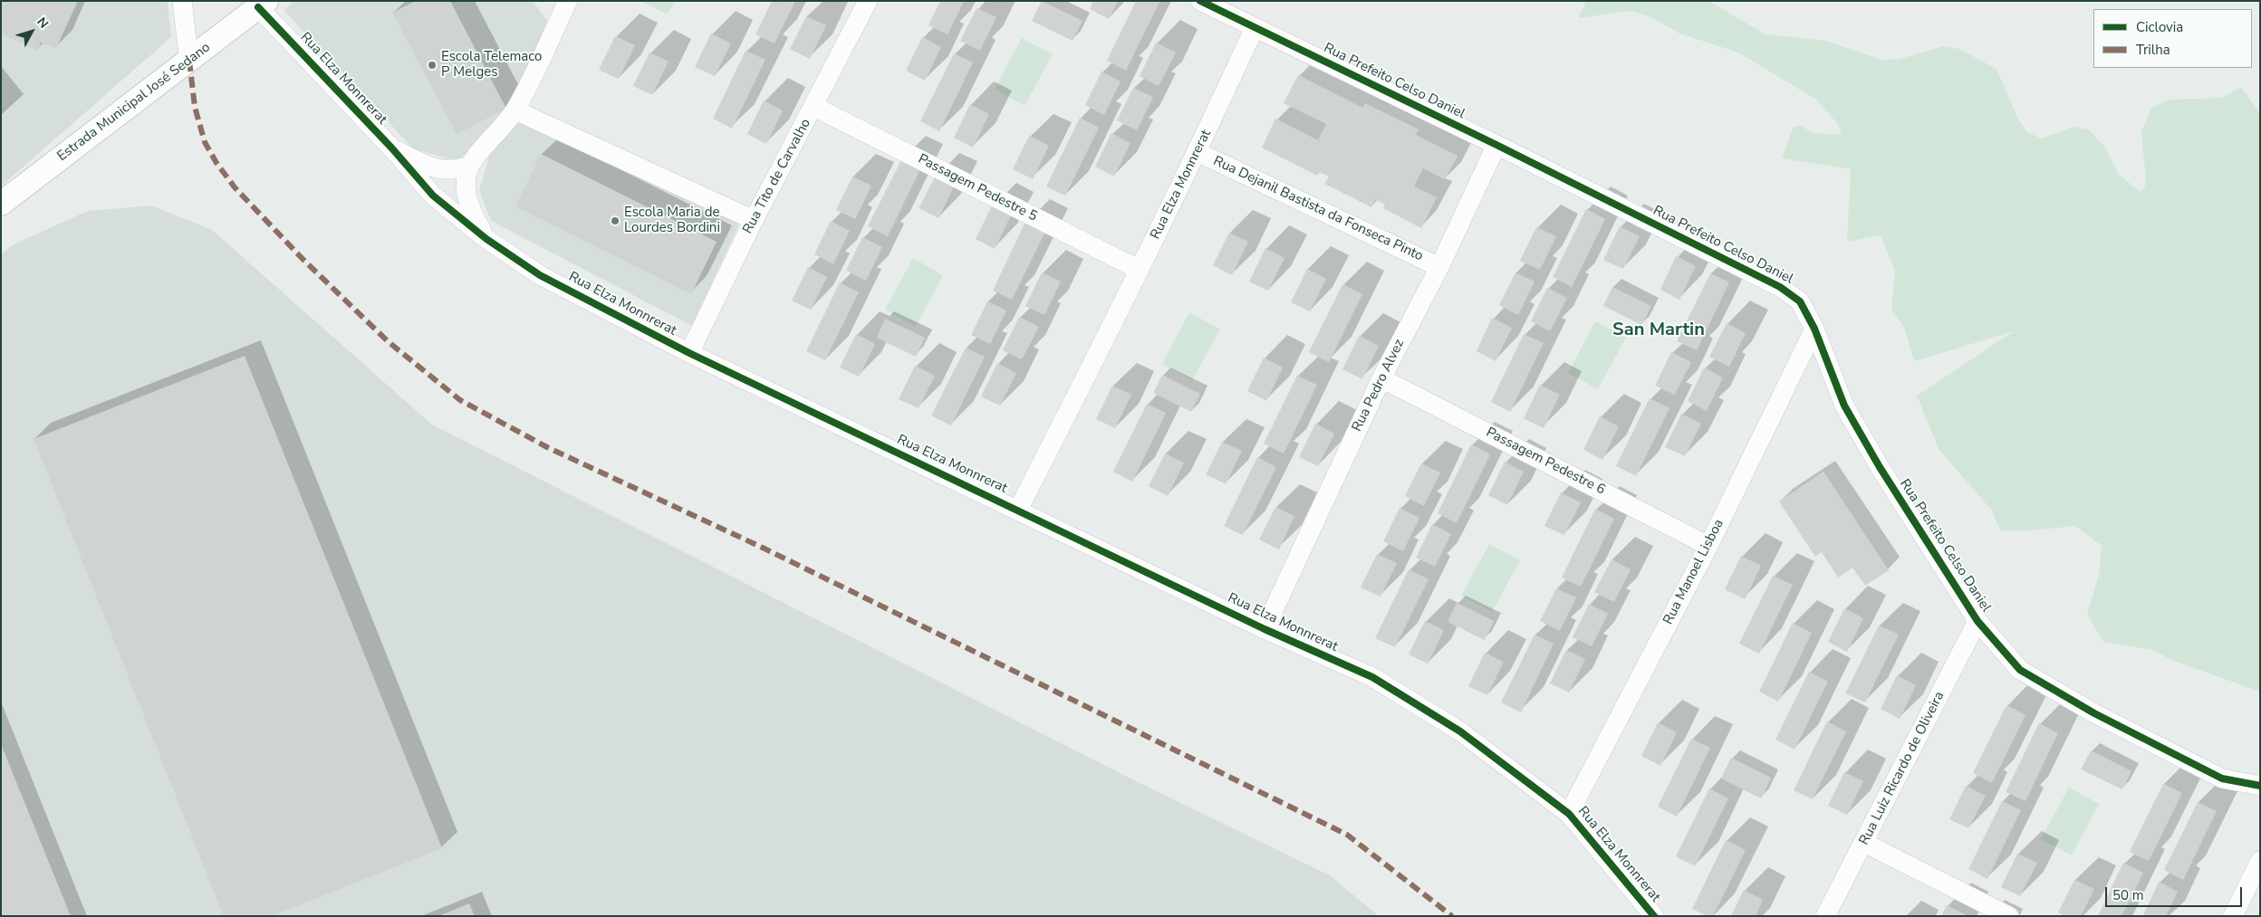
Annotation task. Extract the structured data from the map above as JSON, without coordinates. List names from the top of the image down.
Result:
{
  "streets": {
    "street": [
      "Rua Elza Monnrerat",
      "Rua Prefeito Celso Daniel",
      "Estrada Municipal José Sedano",
      "Rua Tito de Carvalho",
      "Passagem Pedestre 5",
      "Rua Dejanil Bastista da Fonseca Pinto",
      "Rua Pedro Alvez",
      "Passagem Pedestre 6",
      "Rua Manoel Lisboa",
      "Rua Luiz Ricardo de Oliveira"
    ]
  },
  "crossings": [
    ["Rua Elza Monnrerat", "Rua Prefeito Celso Daniel"],
    ["Rua Elza Monnrerat", "Estrada Municipal José Sedano"],
    ["Rua Elza Monnrerat", "Rua Tito de Carvalho"],
    ["Rua Elza Monnrerat", "Passagem Pedestre 5"],
    ["Rua Elza Monnrerat", "Rua Dejanil Bastista da Fonseca Pinto"],
    ["Rua Elza Monnrerat", "Rua Pedro Alvez"],
    ["Rua Elza Monnrerat", "Rua Manoel Lisboa"],
    ["Rua Prefeito Celso Daniel", "Rua Pedro Alvez"],
    ["Rua Prefeito Celso Daniel", "Rua Manoel Lisboa"],
    ["Rua Prefeito Celso Daniel", "Rua Luiz Ricardo de Oliveira"],
    ["Rua Tito de Carvalho", "Passagem Pedestre 5"],
    ["Rua Dejanil Bastista da Fonseca Pinto", "Rua Pedro Alvez"],
    ["Rua Pedro Alvez", "Passagem Pedestre 6"],
    ["Passagem Pedestre 6", "Rua Manoel Lisboa"]
  ],
  "districts": ["San Martin"],
  "places": ["Escola Telemaco P Melges", "Escola Maria de Lourdes Bordini"],
  "legend": ["Ciclovia", "Trilha"],
  "scale_bar": "50 m",
  "north": "top right"
}
